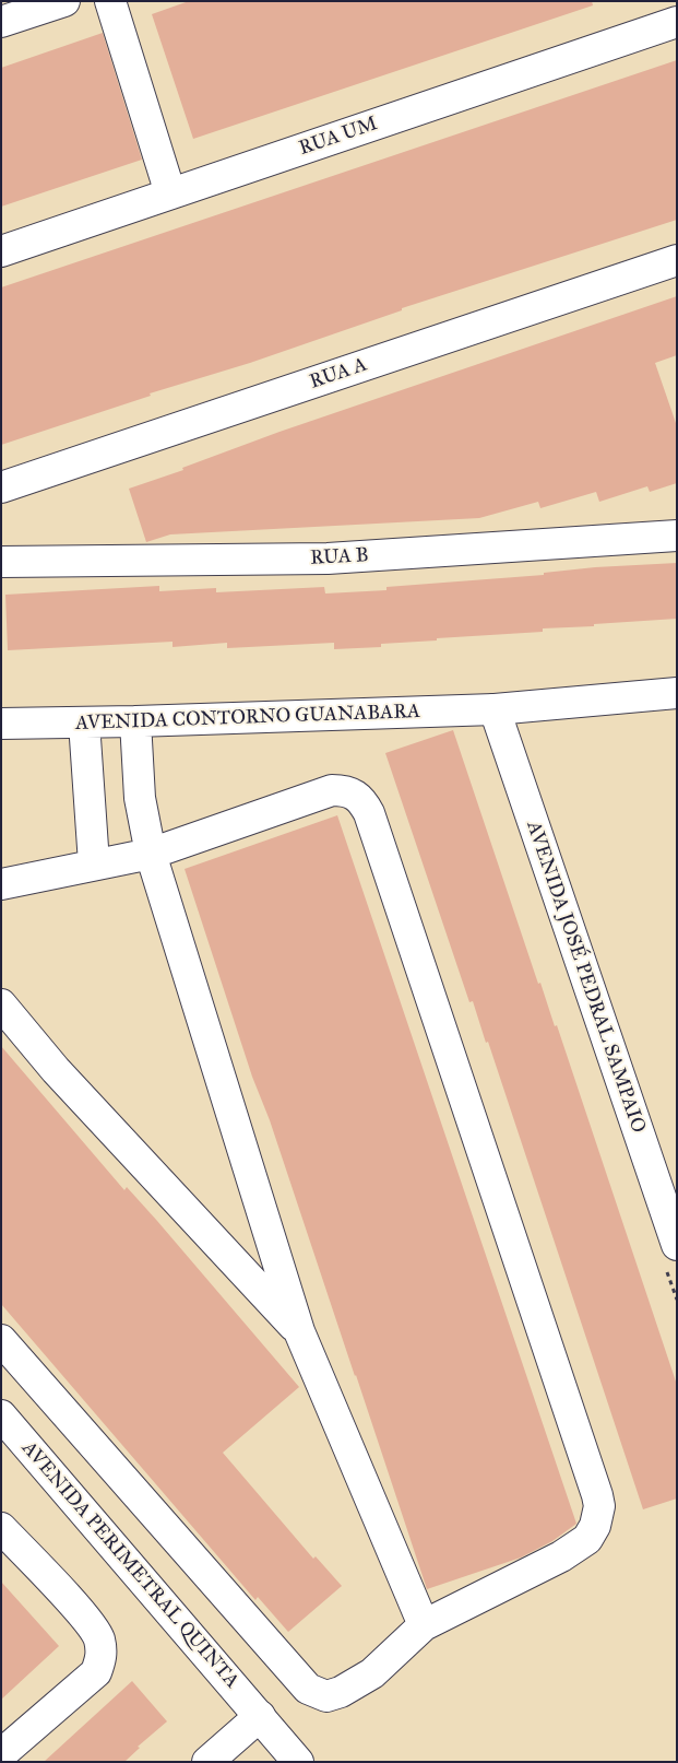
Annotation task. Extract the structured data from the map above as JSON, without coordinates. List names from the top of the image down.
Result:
{
  "streets": {
    "street": [
      "RUA UM",
      "RUA A",
      "RUA B",
      "AVENIDA CONTORNO GUANABARA",
      "AVENIDA JOSÉ PEDRAL SAMPAIO",
      "AVENIDA PERIMETRAL QUINTA"
    ]
  },
  "crossings": [
    ["AVENIDA CONTORNO GUANABARA", "AVENIDA JOSÉ PEDRAL SAMPAIO"]
  ]
}
